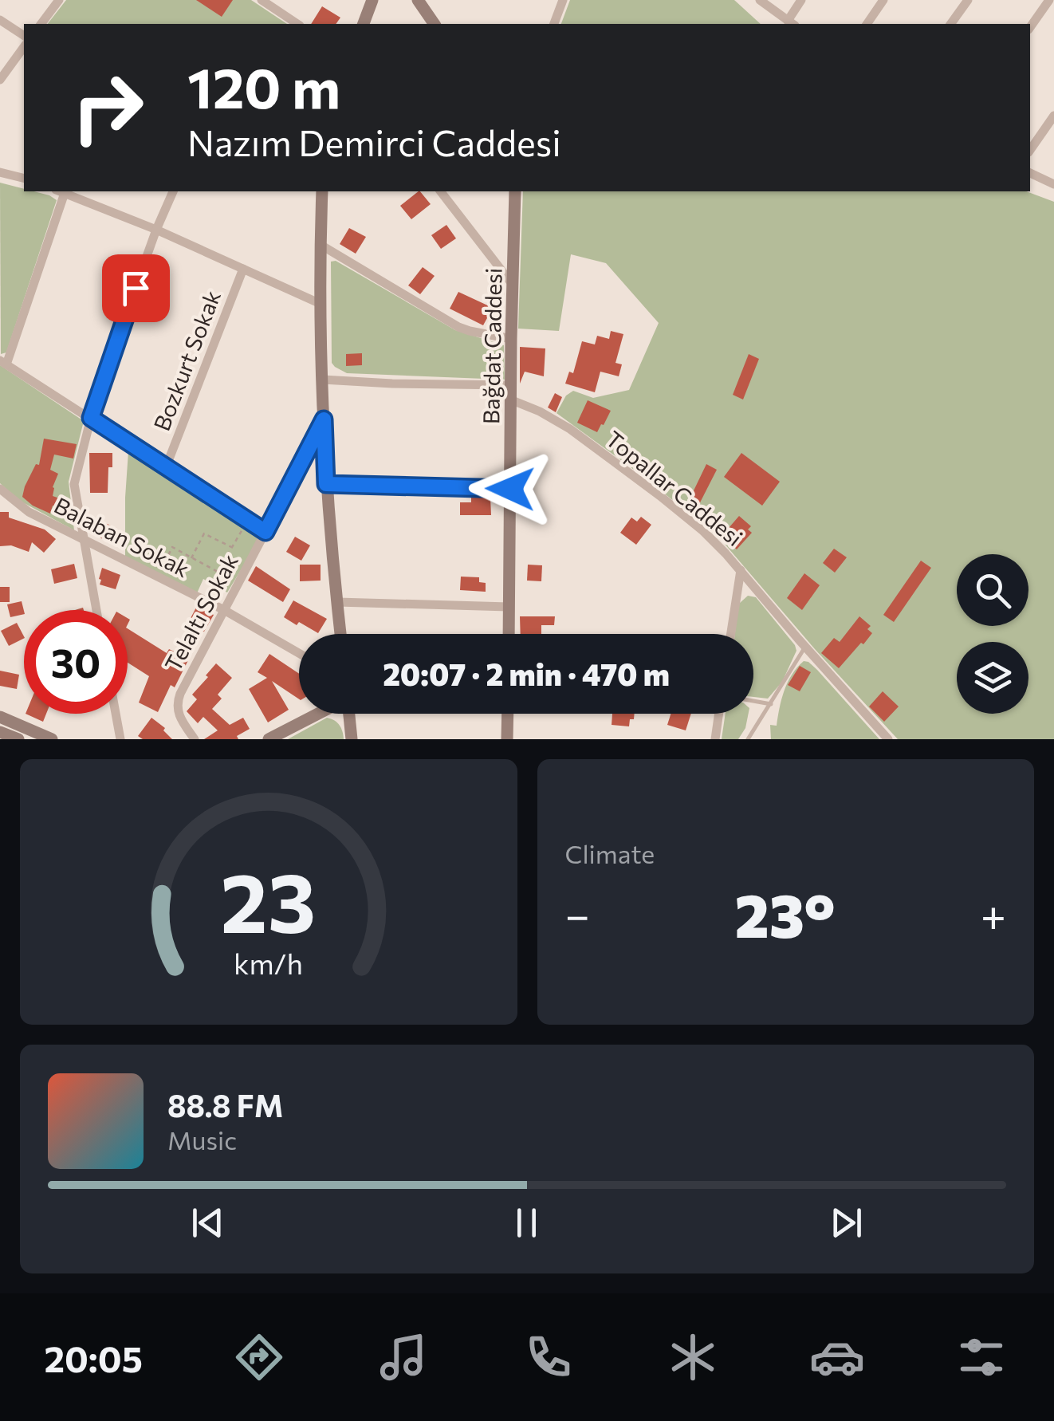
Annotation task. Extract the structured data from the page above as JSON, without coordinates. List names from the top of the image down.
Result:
{
  "streets": {
    "main road": ["Bağdat Caddesi"],
    "street": [
      "Bozkurt Sokak",
      "Topallar Caddesi",
      "Balaban Sokak",
      "Telaltı Sokak"
    ]
  },
  "crossings": [
    ["Bağdat Caddesi", "Topallar Caddesi"],
    ["Balaban Sokak", "Telaltı Sokak"]
  ],
  "page": {
    "turn": ["120 m", "Nazım Demirci Caddesi"],
    "limit": "30",
    "trip": "20:07 · 2 min · 470 m",
    "tile": "Climate",
    "heat": ["−", "23°", "+"],
    "song": ["88.8 FM", "Music"],
    "tabs": "20:05",
    "gauge": ["23", "km/h"]
  }
}
